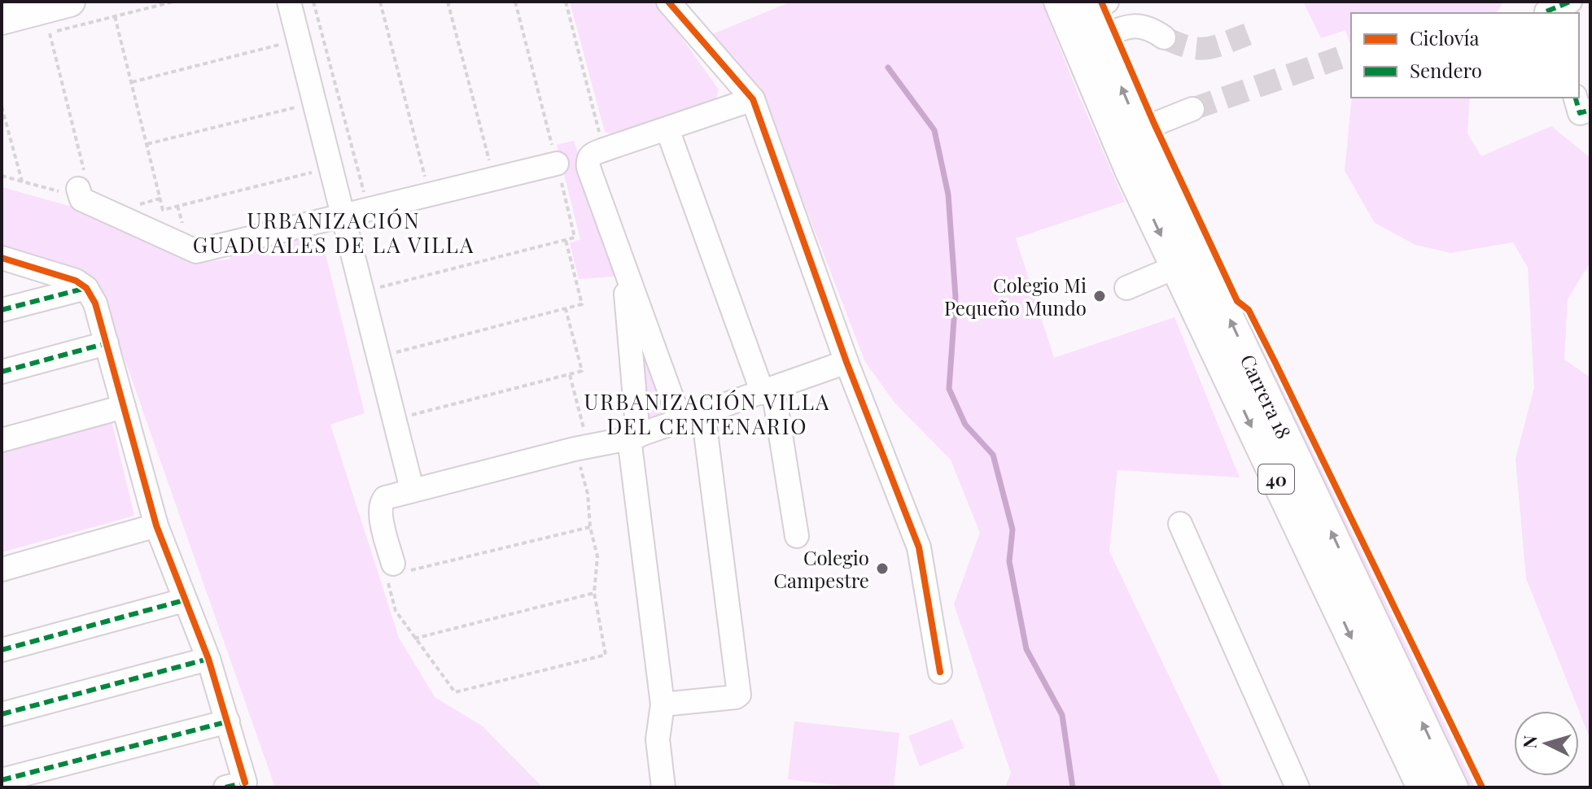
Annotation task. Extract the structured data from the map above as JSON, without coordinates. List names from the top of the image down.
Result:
{
  "streets": {
    "main road": ["Carrera 18", "40"]
  },
  "districts": ["URBANIZACIÓN GUADUALES DE LA VILLA", "URBANIZACIÓN VILLA DEL CENTENARIO"],
  "places": ["Colegio Mi Pequeño Mundo", "Colegio Campestre"],
  "legend": ["Ciclovía", "Sendero"],
  "north": "left"
}
